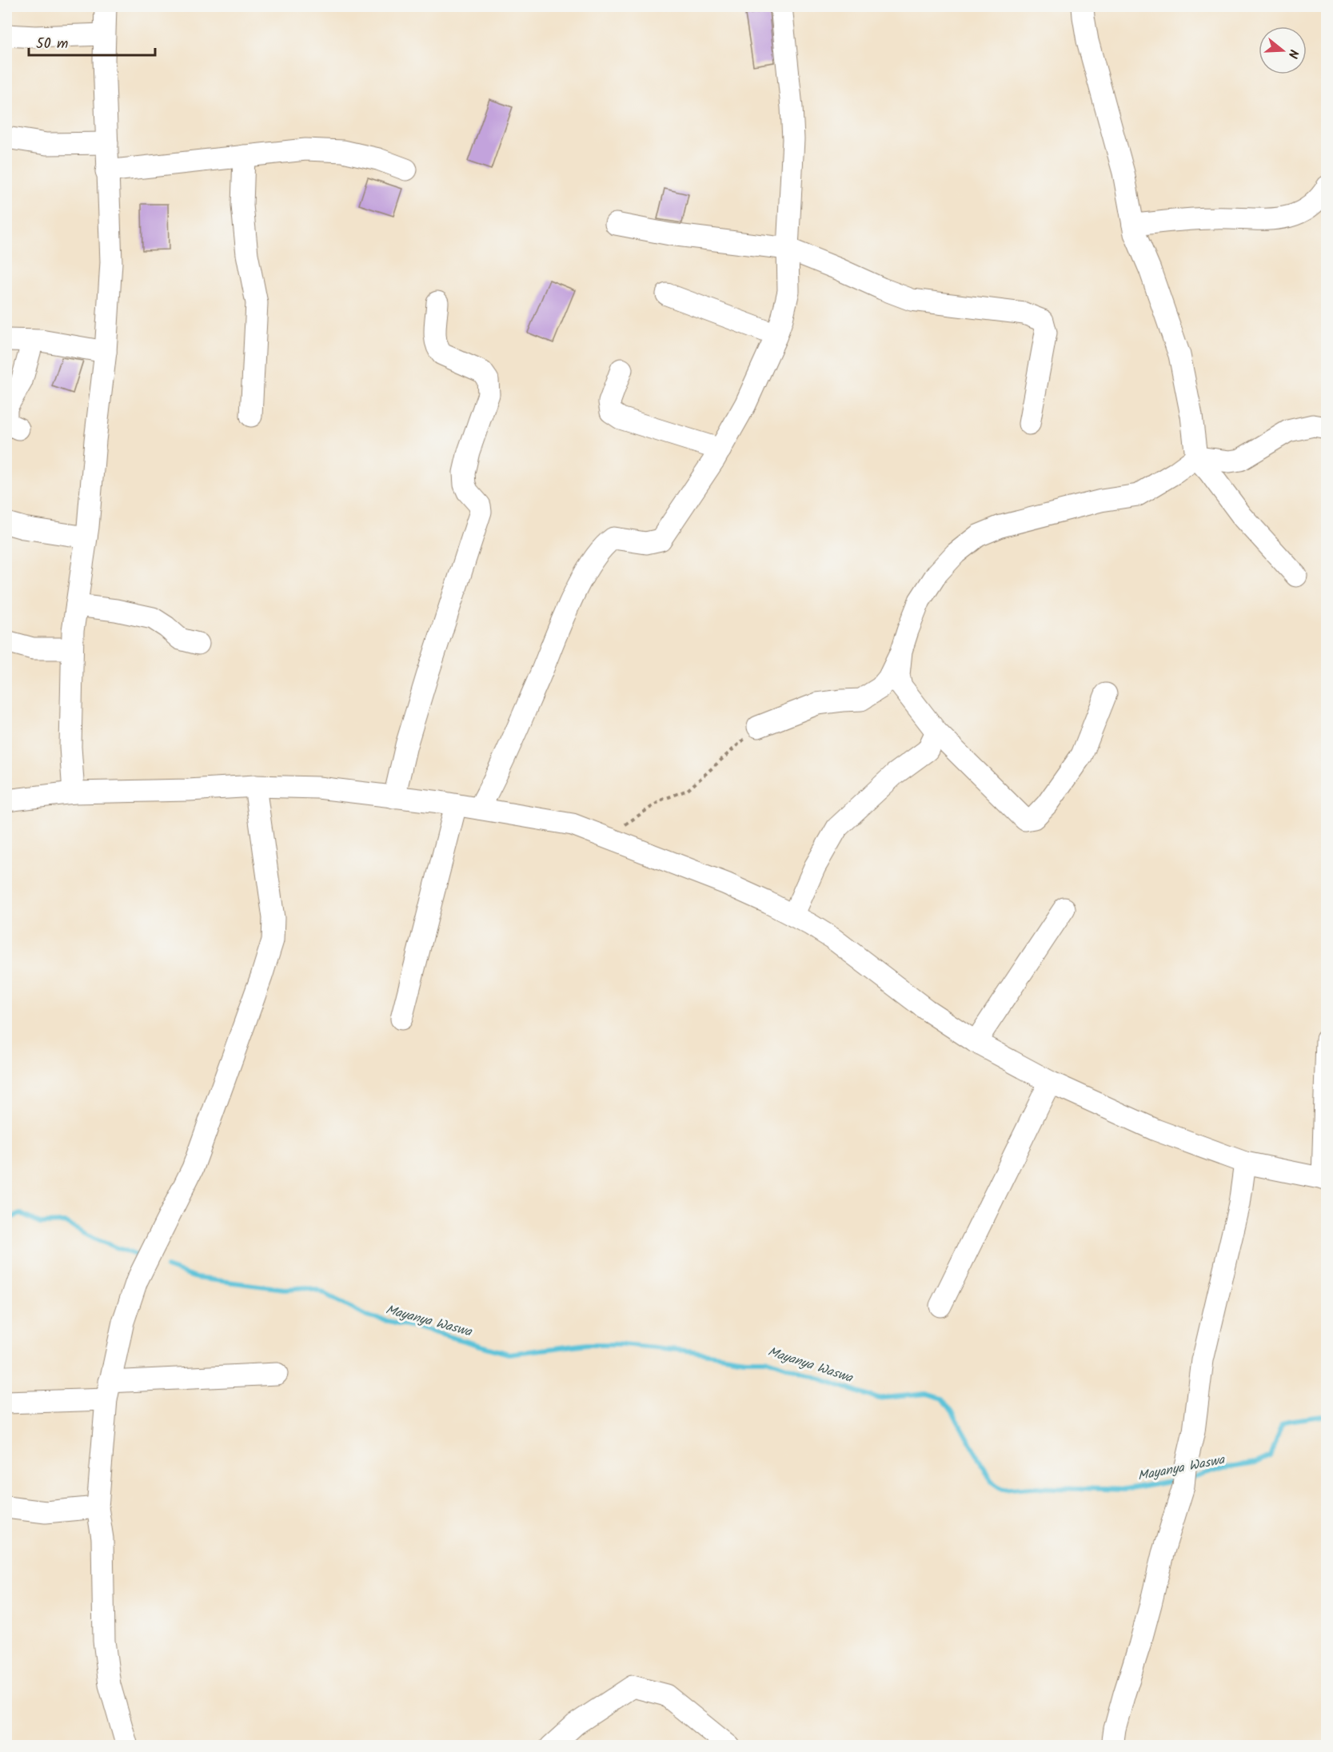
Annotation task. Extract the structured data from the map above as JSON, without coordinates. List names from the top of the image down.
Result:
{
  "water": ["Mayanya Waswa"],
  "scale_bar": "50 m",
  "north": "right"
}
